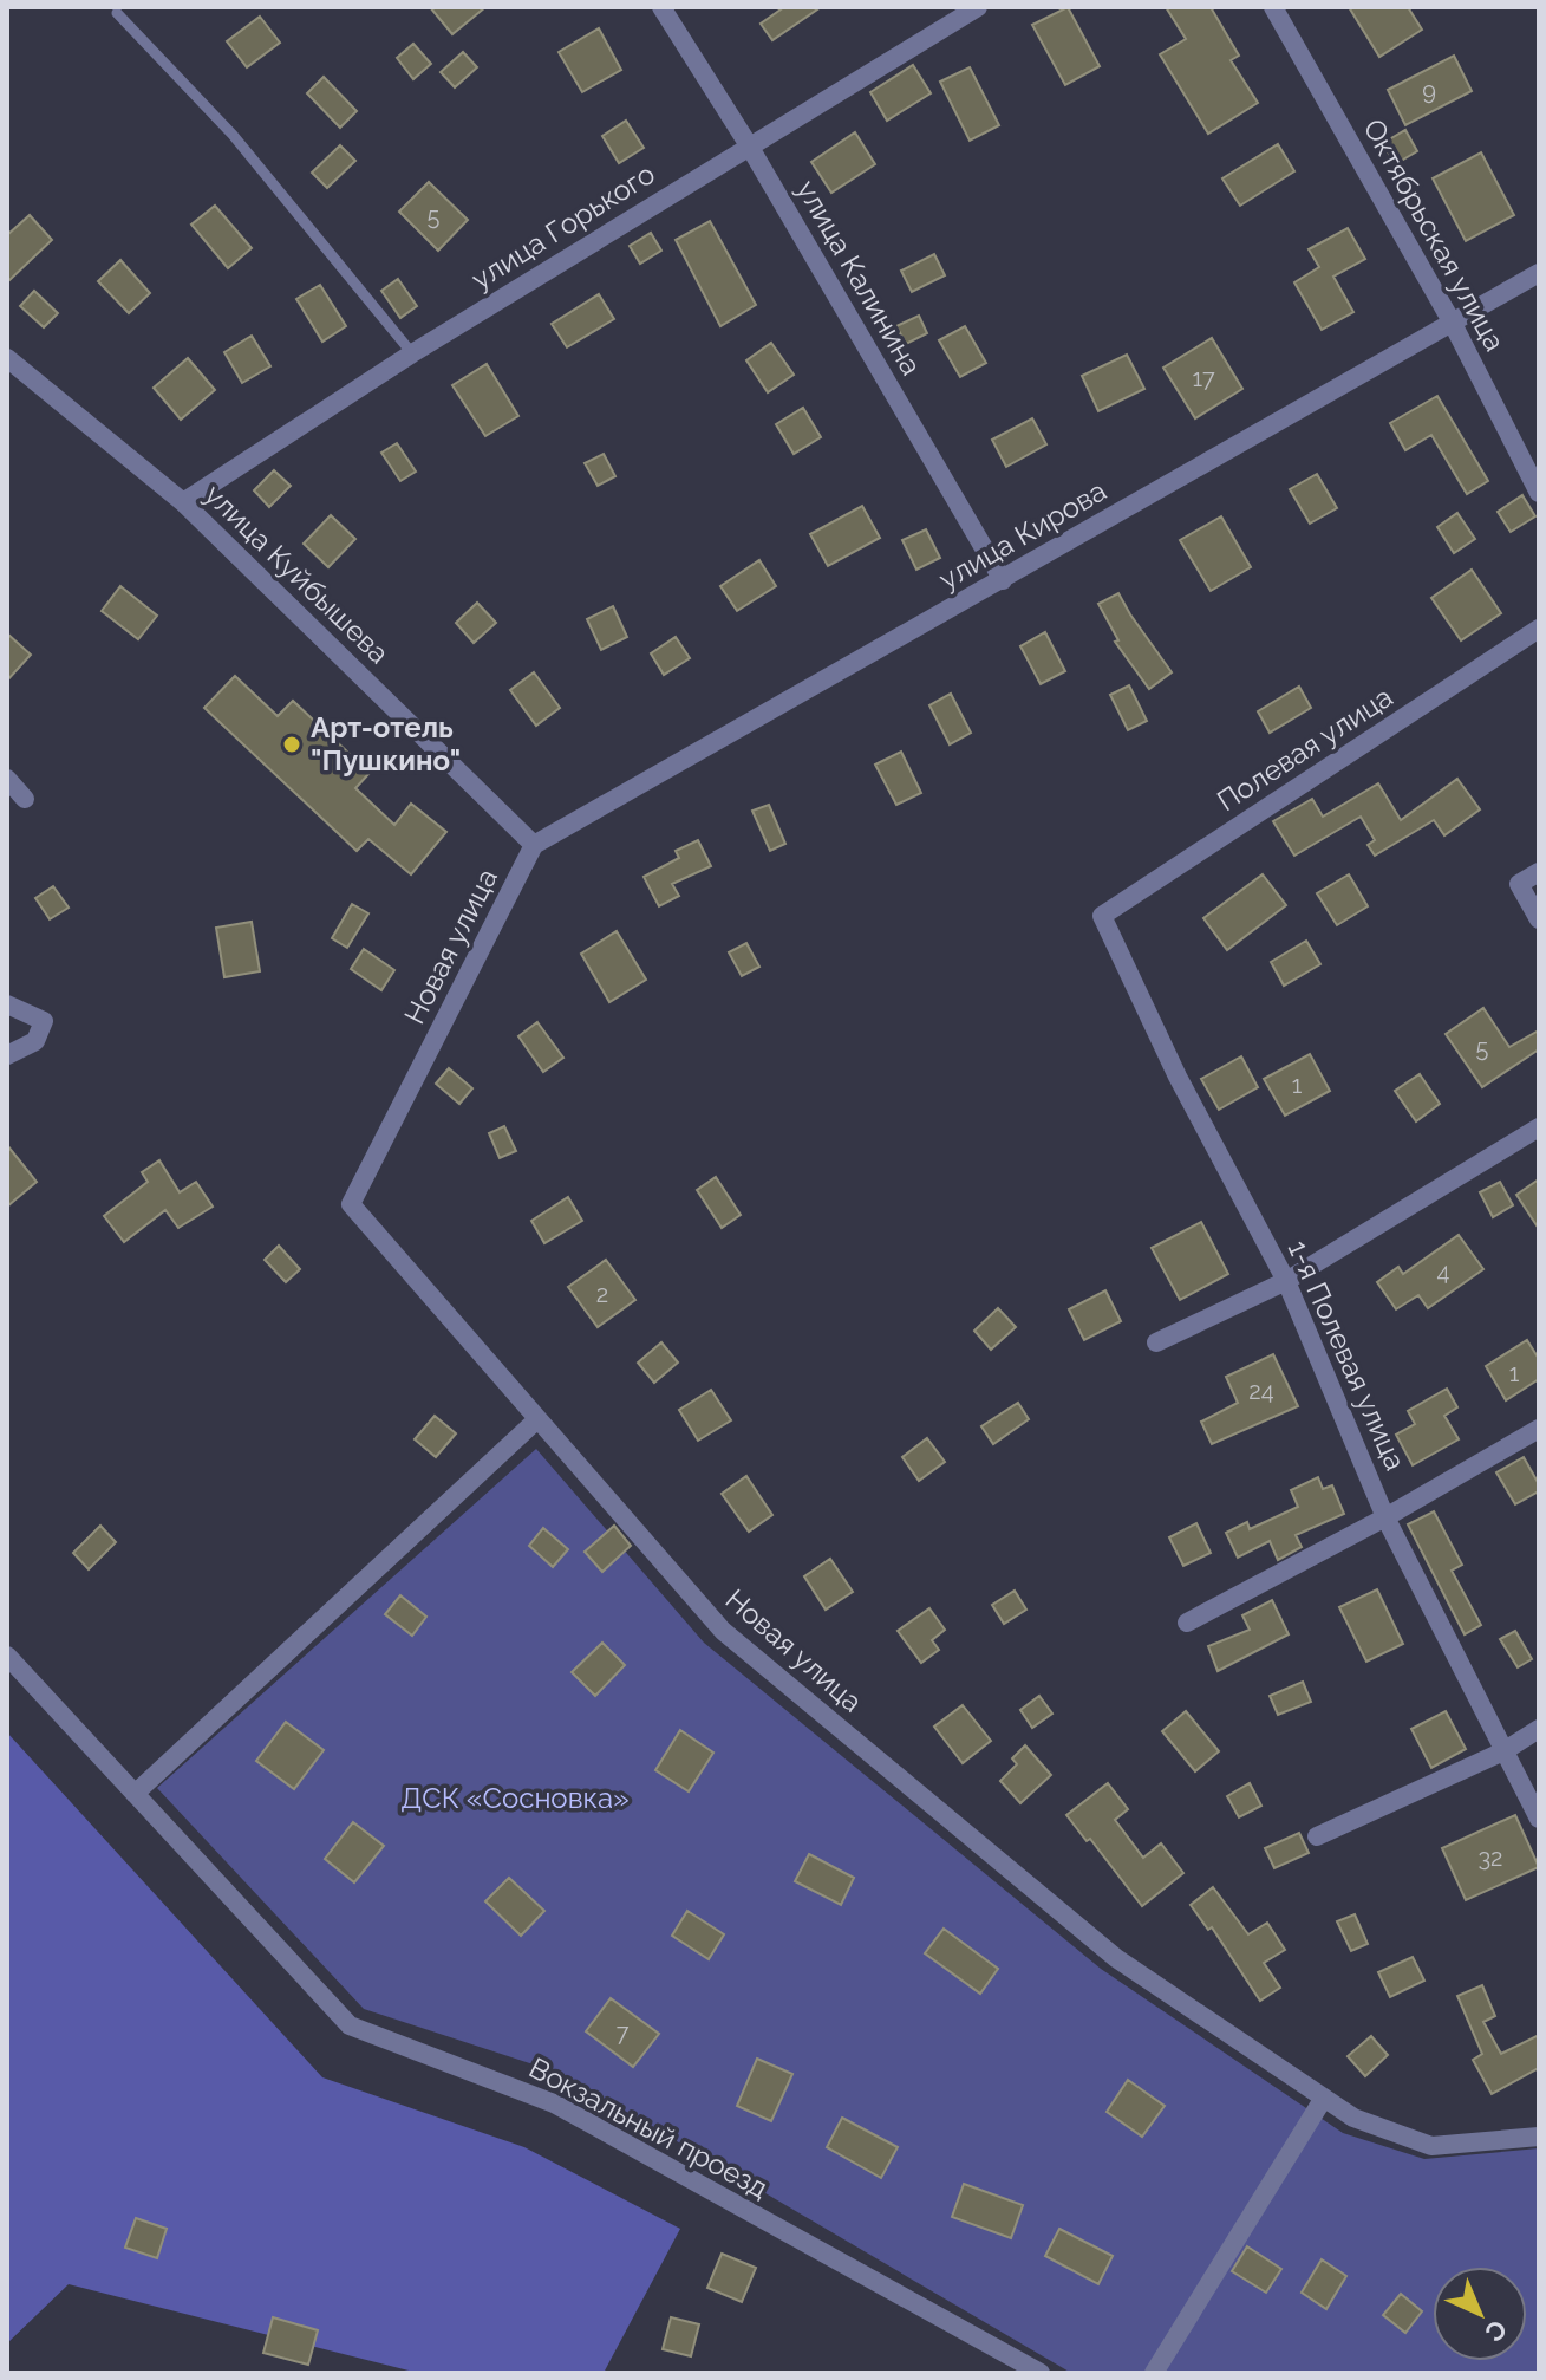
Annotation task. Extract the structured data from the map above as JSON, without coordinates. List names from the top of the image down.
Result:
{
  "streets": {
    "street": [
      "улица Горького",
      "Октябрьская улица",
      "улица Калинина",
      "улица Кирова",
      "улица Куйбышева",
      "Полевая улица",
      "Новая улица",
      "1-я Полевая улица",
      "Вокзальный проезд"
    ]
  },
  "crossings": [
    ["улица Горького", "улица Калинина"],
    ["улица Горького", "улица Куйбышева"],
    ["Октябрьская улица", "улица Кирова"],
    ["улица Калинина", "улица Кирова"],
    ["улица Кирова", "улица Куйбышева"],
    ["улица Кирова", "Новая улица"],
    ["улица Куйбышева", "Новая улица"],
    ["Полевая улица", "1-я Полевая улица"]
  ],
  "parks": ["ДСК «Сосновка»"],
  "places": ["Арт-отель \"Пушкино\""],
  "house_numbers": [
    "9",
    "5",
    "17",
    "5",
    "1",
    "4",
    "2",
    "1",
    "24",
    "32",
    "7"
  ],
  "north": "bottom right"
}
